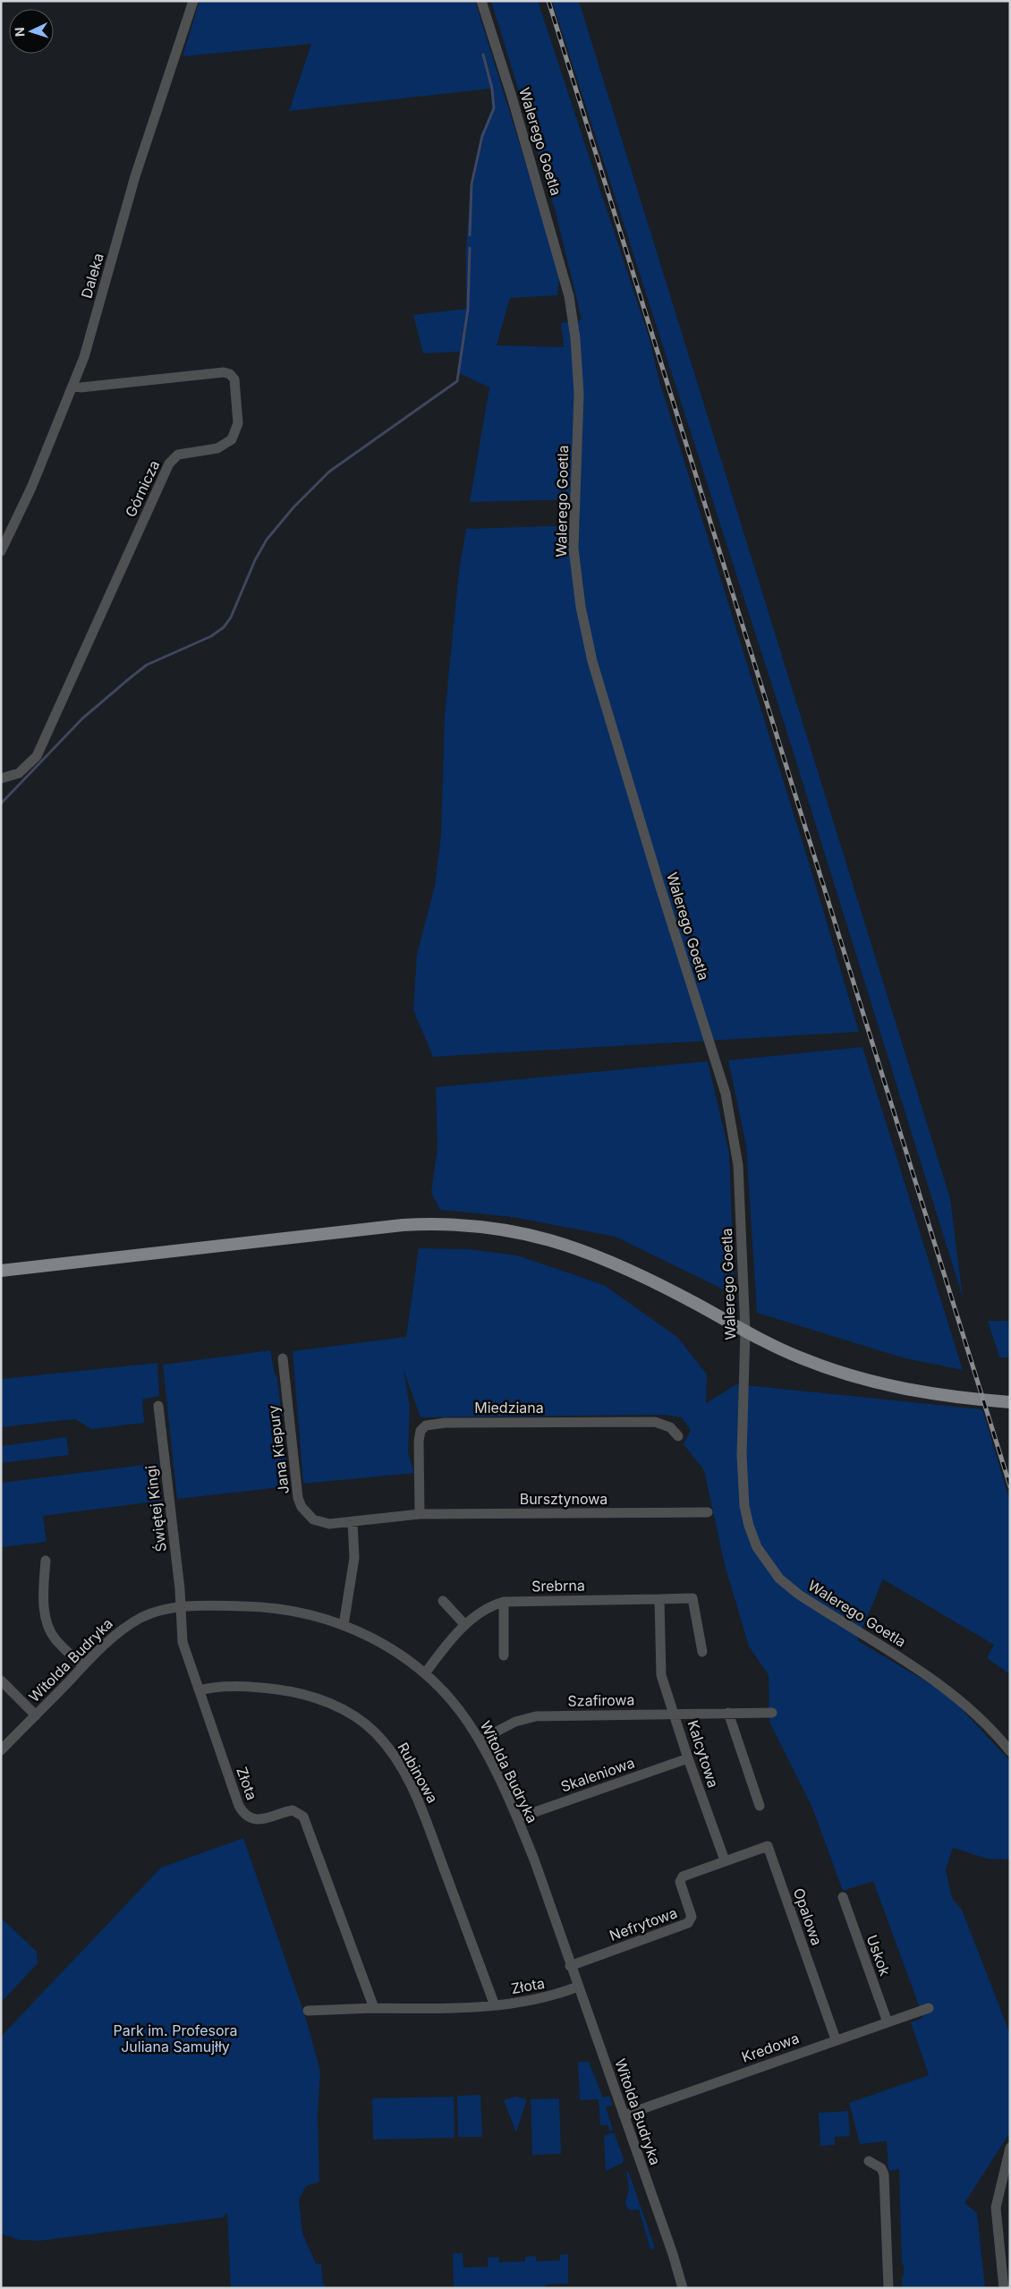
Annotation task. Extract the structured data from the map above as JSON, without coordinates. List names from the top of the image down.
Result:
{
  "streets": {
    "street": [
      "Walerego Goetla",
      "Daleka",
      "Górnicza",
      "Miedziana",
      "Jana Kiepury",
      "Bursztynowa",
      "Świętej Kingi",
      "Srebrna",
      "Witolda Budryka",
      "Szafirowa",
      "Kalcytowa",
      "Rubinowa",
      "Skaleniowa",
      "Złota",
      "Opalowa",
      "Nefrytowa",
      "Uskok",
      "Kredowa"
    ]
  },
  "crossings": [
    ["Daleka", "Górnicza"],
    ["Miedziana", "Jana Kiepury"],
    ["Miedziana", "Bursztynowa"],
    ["Jana Kiepury", "Bursztynowa"],
    ["Świętej Kingi", "Witolda Budryka"],
    ["Świętej Kingi", "Złota"],
    ["Srebrna", "Witolda Budryka"],
    ["Srebrna", "Kalcytowa"],
    ["Witolda Budryka", "Szafirowa"],
    ["Witolda Budryka", "Skaleniowa"],
    ["Witolda Budryka", "Złota"],
    ["Witolda Budryka", "Nefrytowa"],
    ["Witolda Budryka", "Kredowa"],
    ["Szafirowa", "Kalcytowa"],
    ["Kalcytowa", "Skaleniowa"],
    ["Kalcytowa", "Opalowa"],
    ["Kalcytowa", "Nefrytowa"],
    ["Rubinowa", "Złota"],
    ["Opalowa", "Nefrytowa"],
    ["Opalowa", "Kredowa"],
    ["Uskok", "Kredowa"]
  ],
  "parks": ["Park im. Profesora Juliana Samujłły"],
  "north": "left"
}
